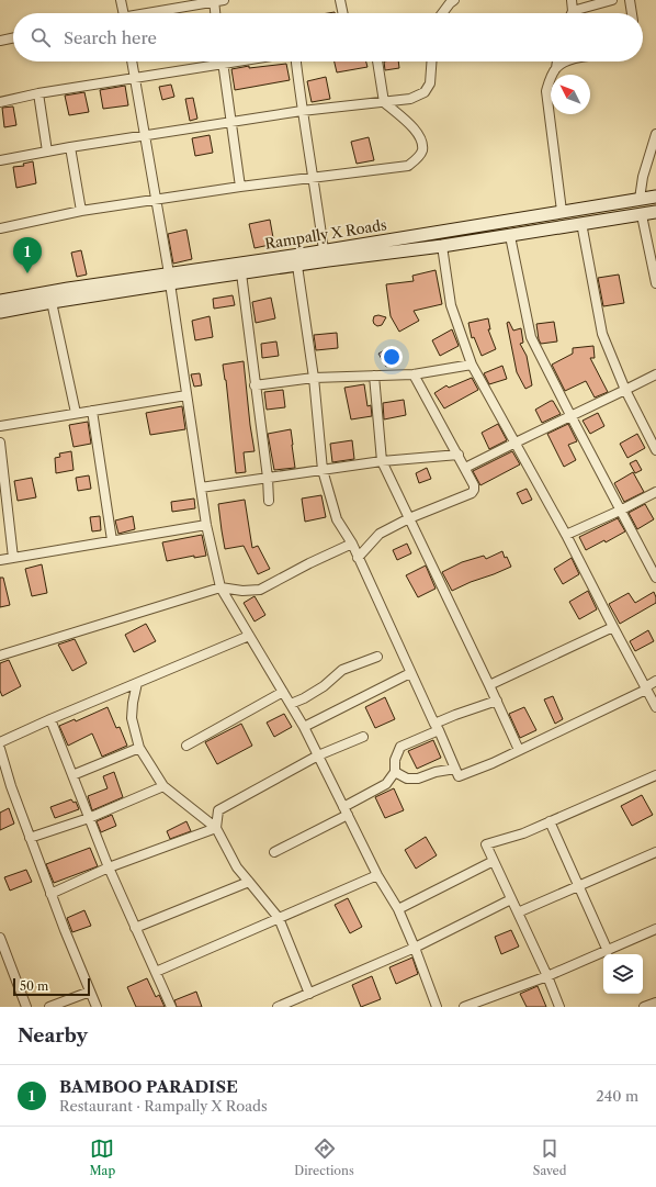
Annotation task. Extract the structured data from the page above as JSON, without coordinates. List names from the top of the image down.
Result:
{
  "streets": {
    "main road": ["Rampally X Roads"]
  },
  "scale_bar": "50 m",
  "north": "top left",
  "page": {
    "search": "Search here",
    "pins": "1",
    "scale": "50 m",
    "heading": "Nearby",
    "list": [
      {
        "mark": "1",
        "name": "BAMBOO PARADISE",
        "note": "Restaurant · Rampally X Roads",
        "value": "240 m"
      }
    ],
    "nav": ["Map", "Directions", "Saved"]
  }
}
